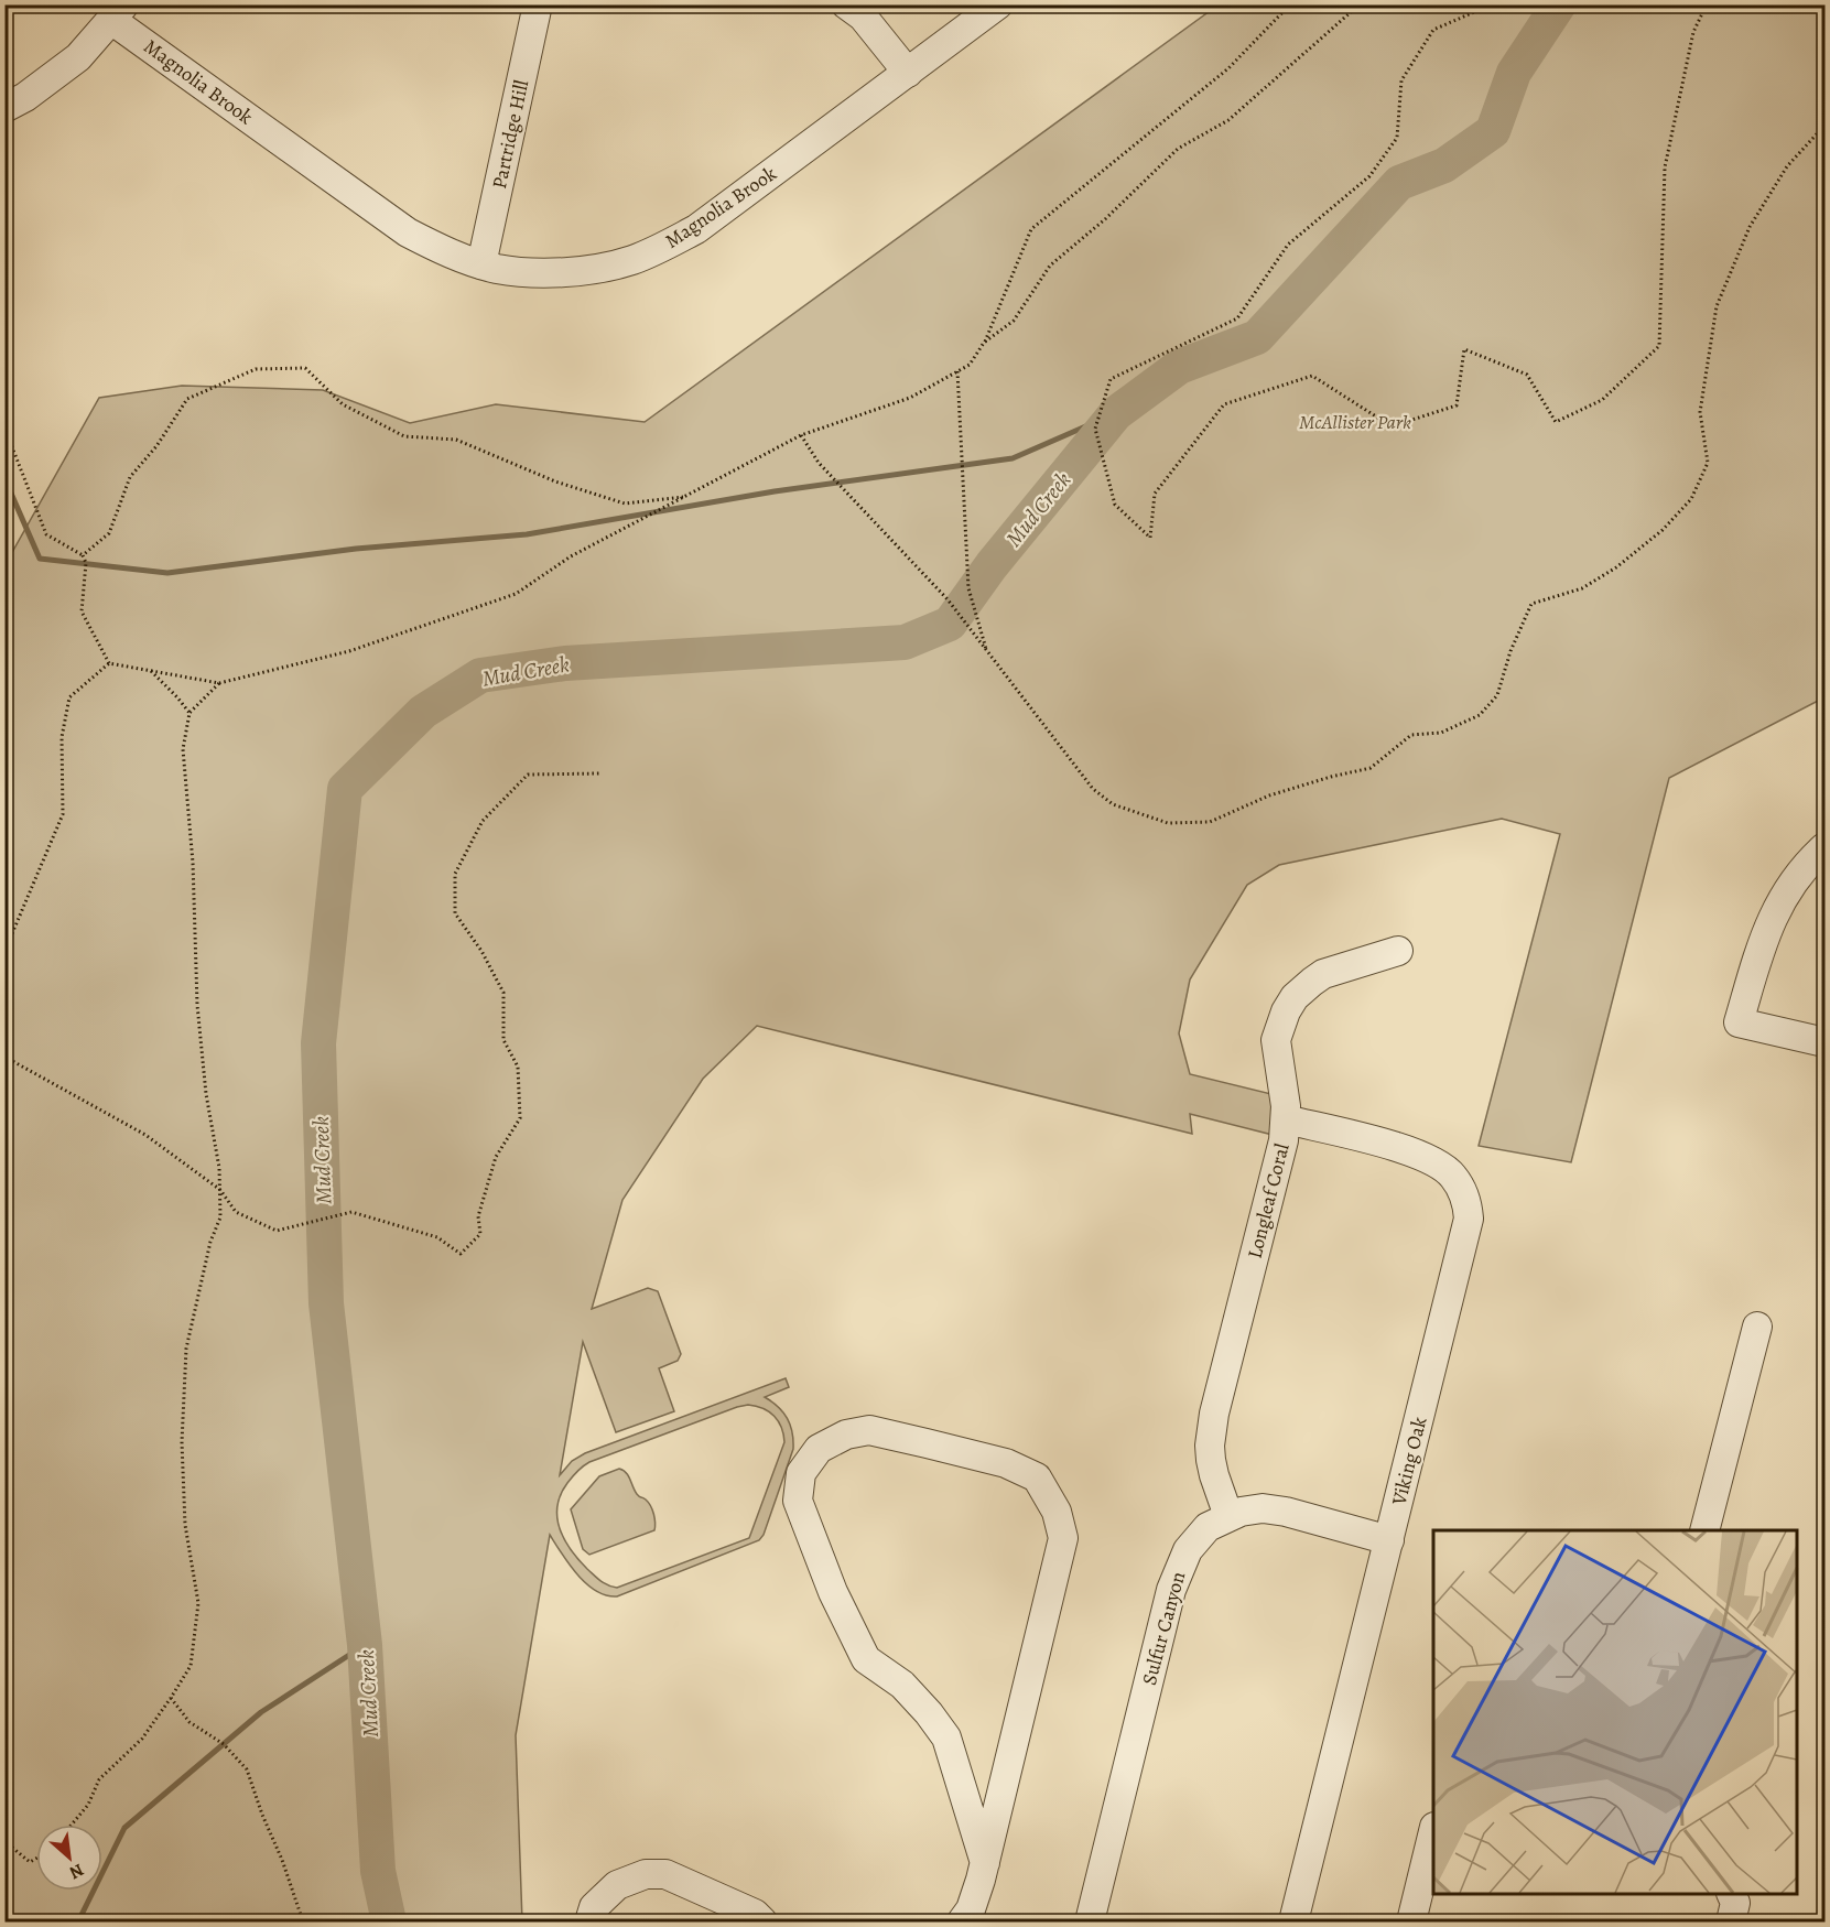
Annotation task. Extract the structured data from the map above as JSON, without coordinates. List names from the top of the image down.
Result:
{
  "streets": {
    "street": [
      "Magnolia Brook",
      "Partridge Hill",
      "Longleaf Coral",
      "Viking Oak",
      "Sulfur Canyon"
    ]
  },
  "crossings": [
    ["Magnolia Brook", "Partridge Hill"],
    ["Longleaf Coral", "Viking Oak"],
    ["Longleaf Coral", "Sulfur Canyon"],
    ["Viking Oak", "Sulfur Canyon"]
  ],
  "water": ["Mud Creek"],
  "parks": ["McAllister Park"],
  "north": "bottom right"
}
